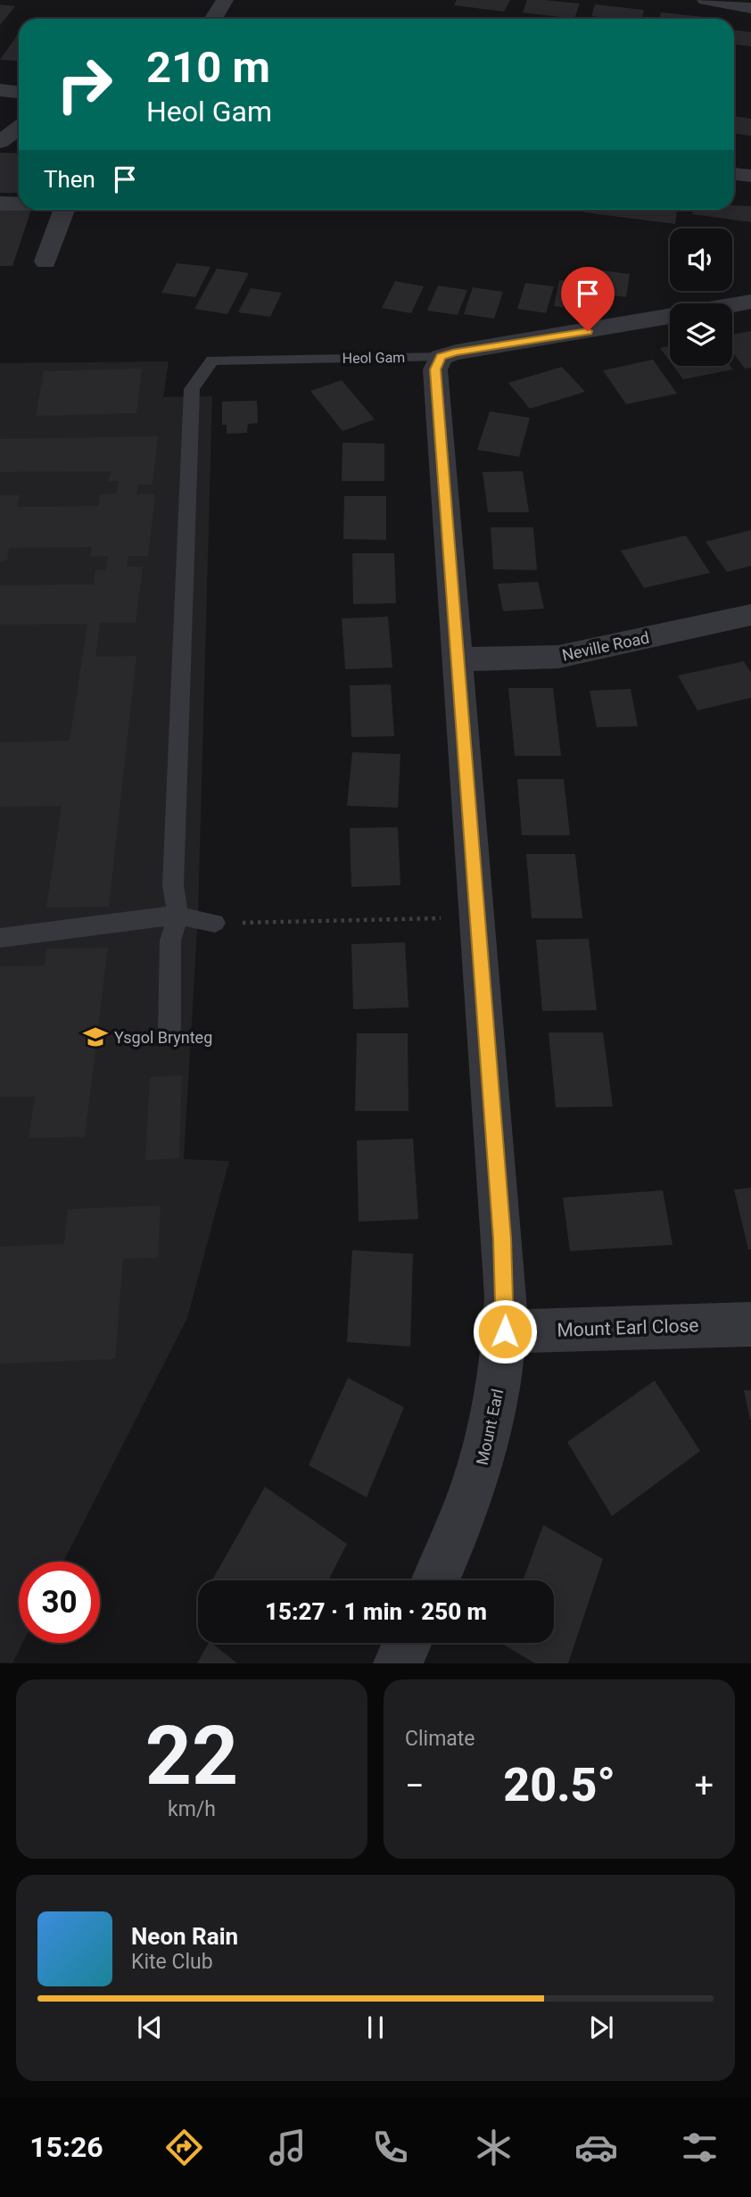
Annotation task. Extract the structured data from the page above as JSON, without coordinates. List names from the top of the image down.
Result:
{
  "streets": {
    "street": [
      "Heol Gam",
      "Neville Road",
      "Mount Earl Close",
      "Mount Earl"
    ]
  },
  "crossings": [
    ["Heol Gam", "Mount Earl"],
    ["Neville Road", "Mount Earl"],
    ["Mount Earl Close", "Mount Earl"]
  ],
  "places": {
    "school or university": ["Ysgol Brynteg"]
  },
  "page": {
    "turn": ["210 m", "Heol Gam"],
    "then": "Then",
    "limit": "30",
    "trip": "15:27 · 1 min · 250 m",
    "tile": [
      ["22", "km/h"],
      "Climate"
    ],
    "heat": ["−", "20.5°", "+"],
    "song": ["Neon Rain", "Kite Club"],
    "tabs": "15:26"
  }
}
